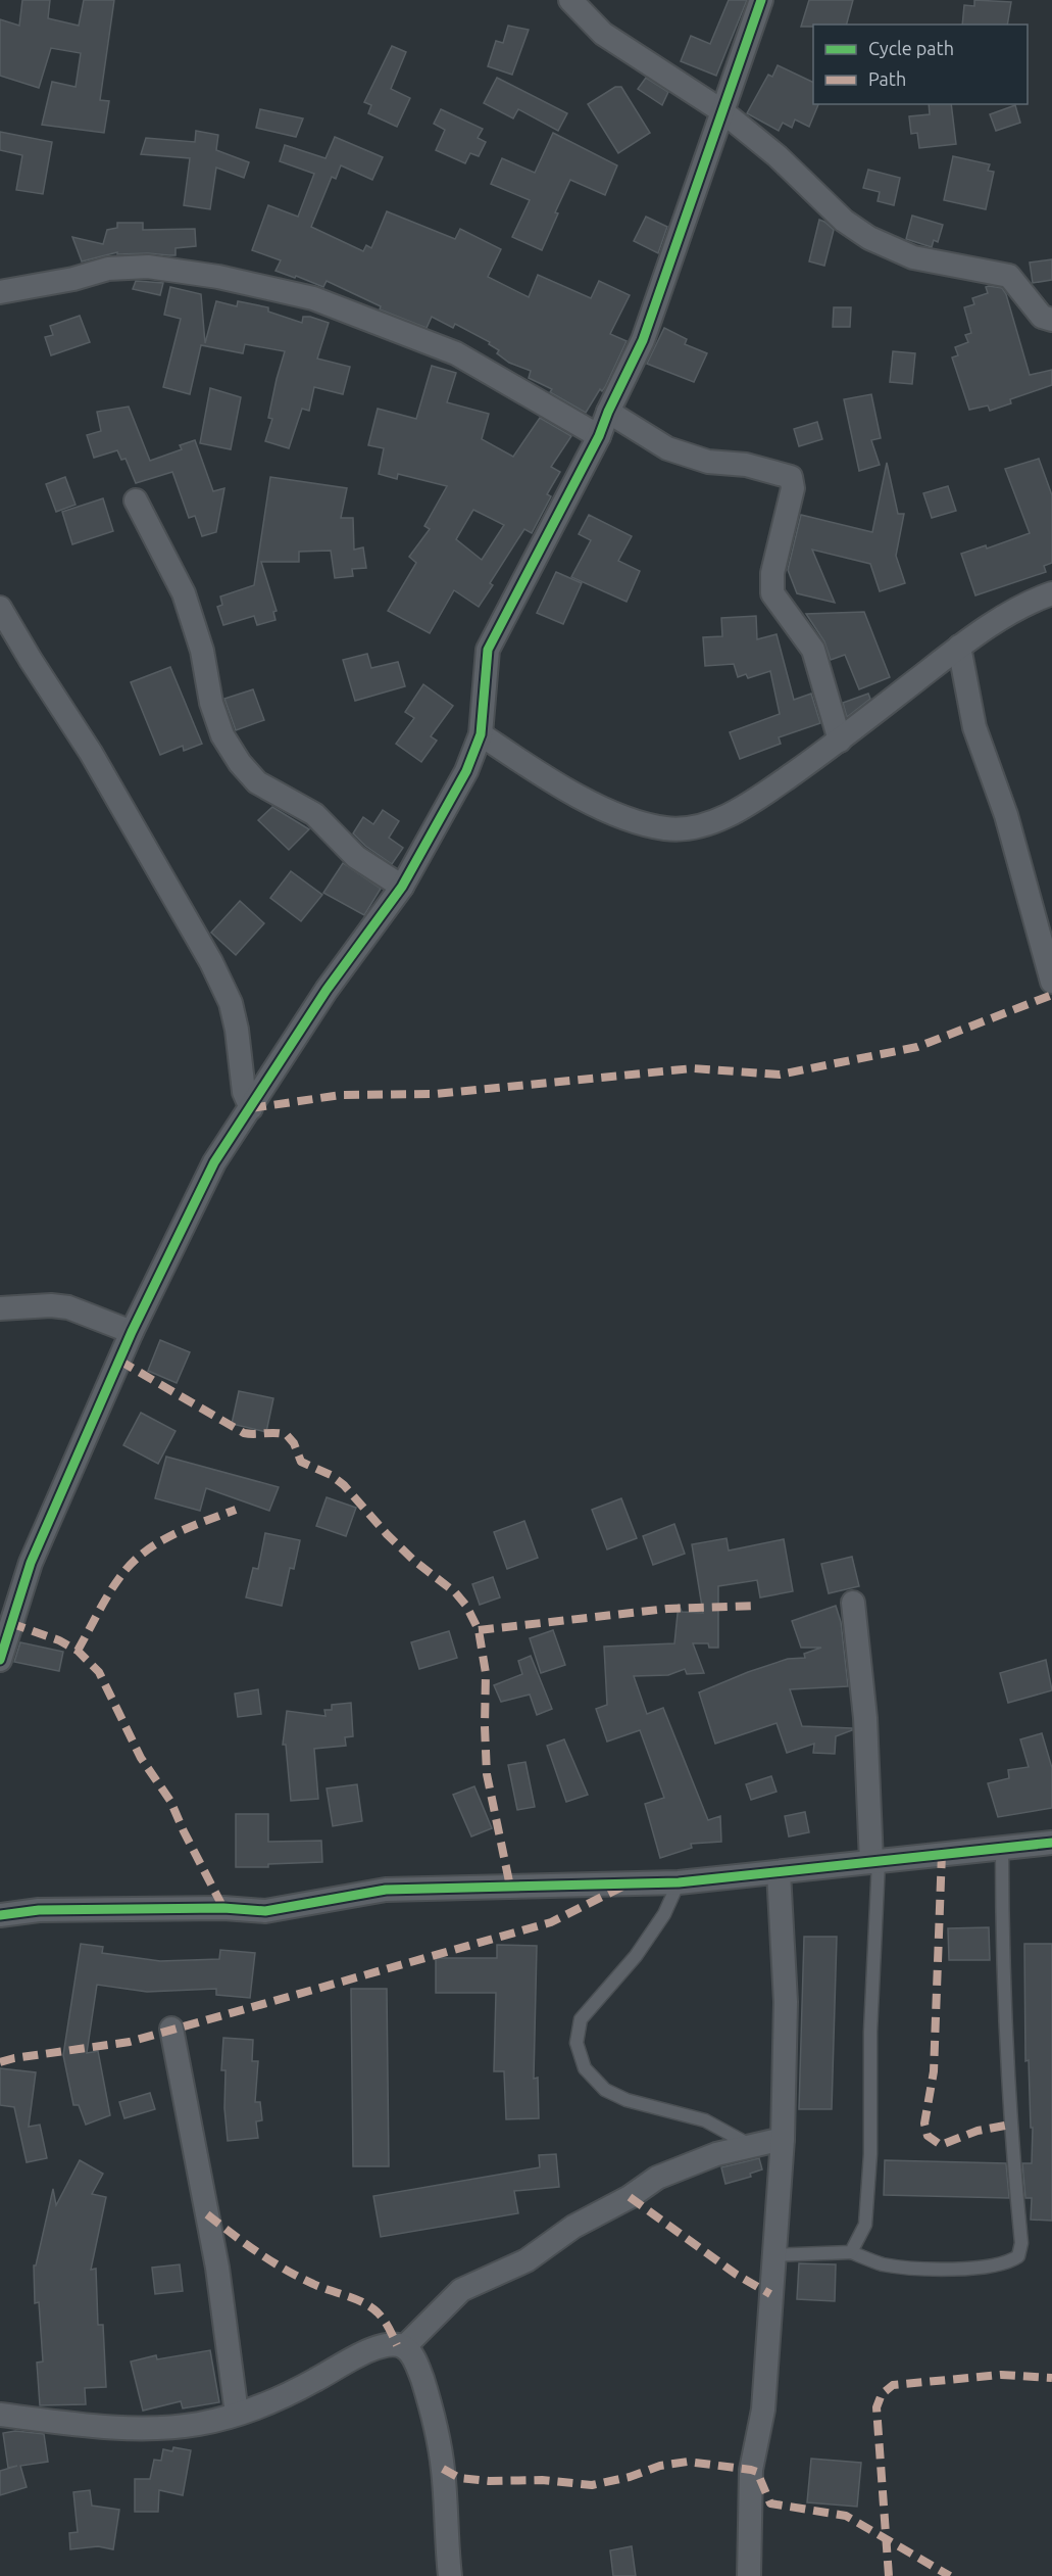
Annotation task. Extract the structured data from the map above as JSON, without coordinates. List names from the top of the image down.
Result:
{
  "legend": ["Cycle path", "Path"]
}
